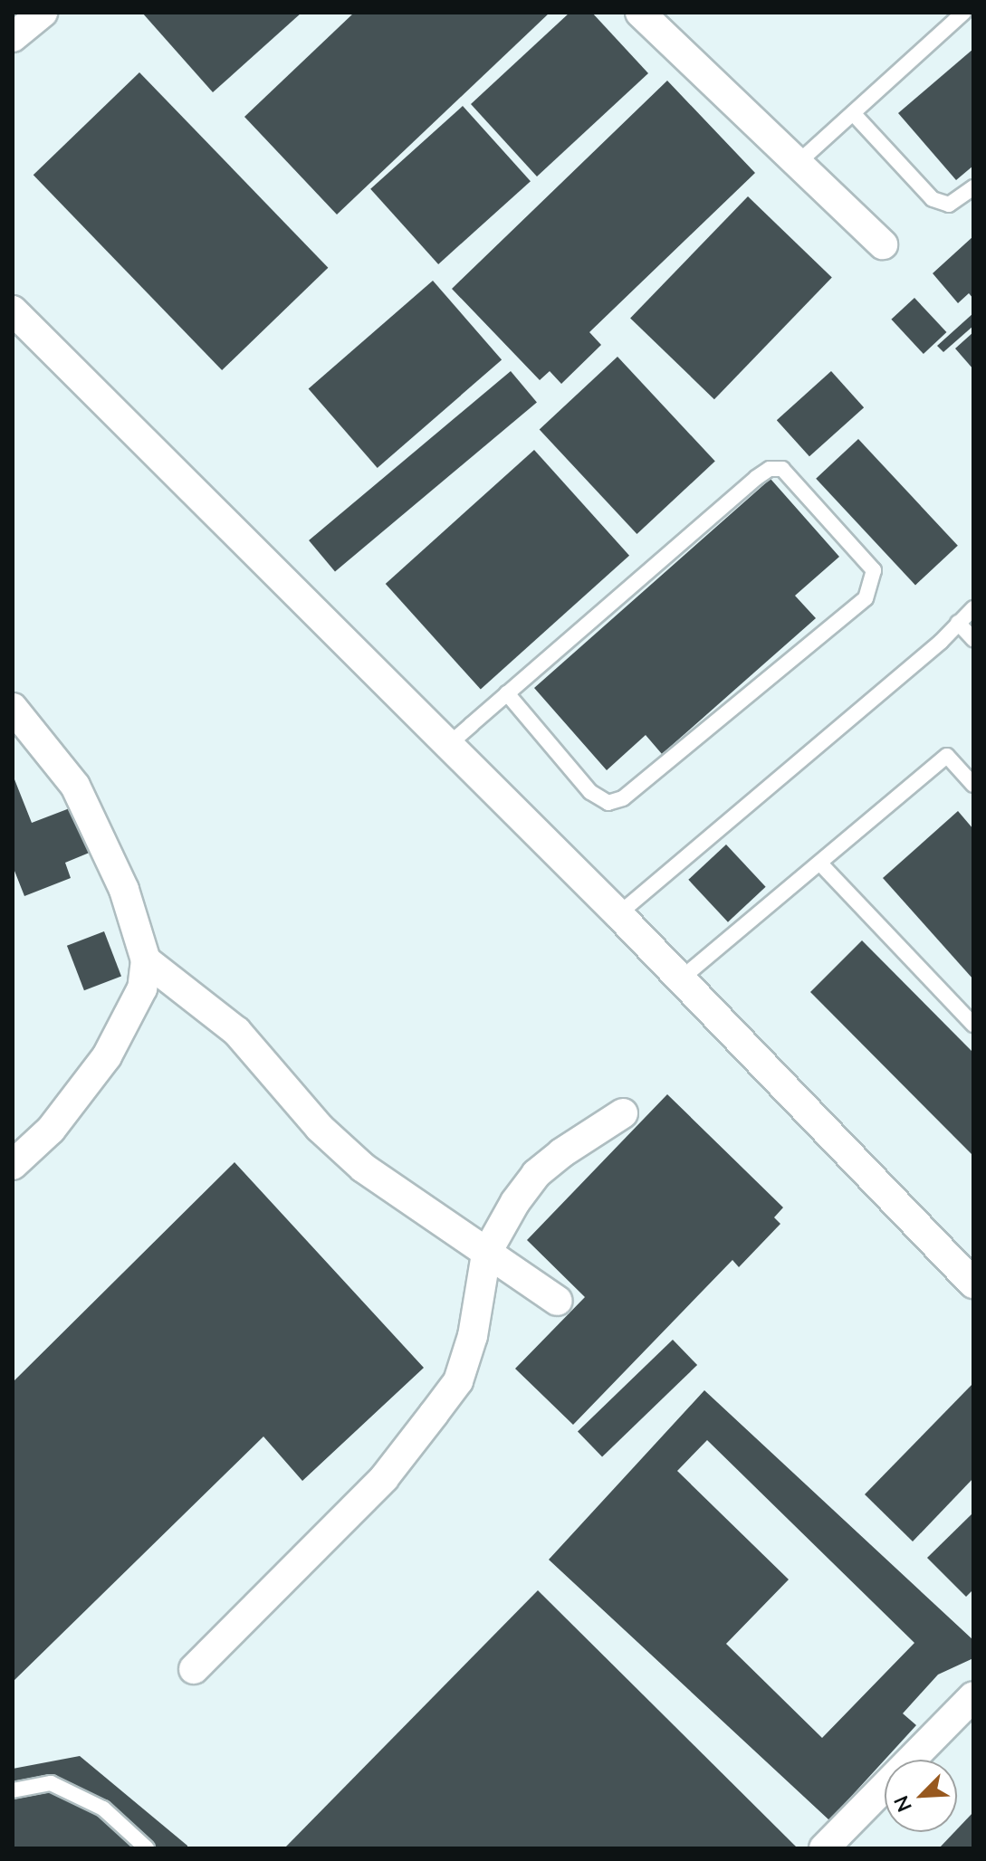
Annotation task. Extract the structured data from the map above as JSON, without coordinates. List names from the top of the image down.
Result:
{
  "north": "bottom left"
}
